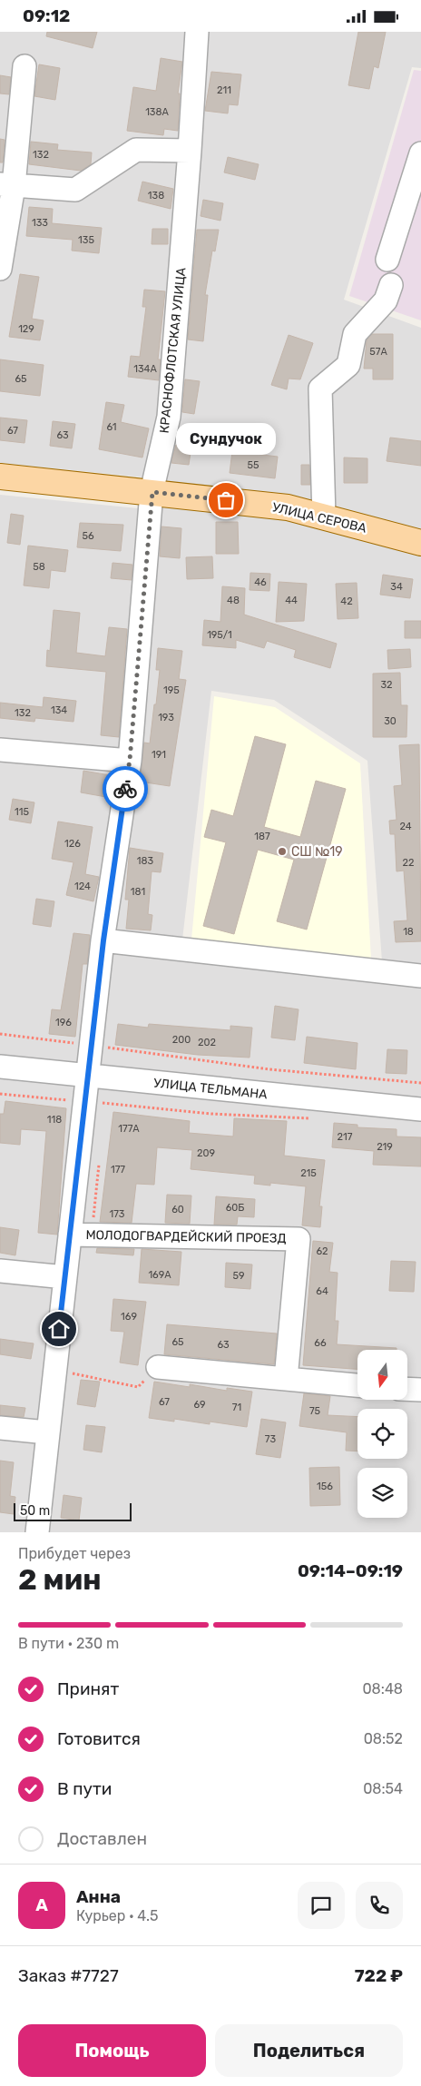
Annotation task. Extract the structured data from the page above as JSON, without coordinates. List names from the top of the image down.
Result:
{
  "streets": {
    "main road": ["УЛИЦА СЕРОВА"],
    "street": ["КРАСНОФЛОТСКАЯ УЛИЦА", "УЛИЦА ТЕЛЬМАНА", "МОЛОДОГВАРДЕЙСКИЙ ПРОЕЗД"]
  },
  "crossings": [
    ["КРАСНОФЛОТСКАЯ УЛИЦА", "УЛИЦА СЕРОВА"],
    ["КРАСНОФЛОТСКАЯ УЛИЦА", "УЛИЦА ТЕЛЬМАНА"],
    ["КРАСНОФЛОТСКАЯ УЛИЦА", "МОЛОДОГВАРДЕЙСКИЙ ПРОЕЗД"]
  ],
  "places": ["Сундучок", "СШ №19"],
  "house_numbers": [
    "211",
    "138А",
    "132",
    "138",
    "133",
    "135",
    "129",
    "57А",
    "134А",
    "65",
    "61",
    "67",
    "63",
    "55",
    "56",
    "58",
    "46",
    "34",
    "48",
    "44",
    "42",
    "195/1",
    "32",
    "195",
    "134",
    "132",
    "193",
    "30",
    "191",
    "115",
    "24",
    "187",
    "126",
    "183",
    "22",
    "124",
    "181",
    "18",
    "196",
    "200",
    "202",
    "118",
    "177А",
    "217",
    "219",
    "209",
    "177",
    "215",
    "60Б",
    "60",
    "173",
    "62",
    "169А",
    "59",
    "64",
    "169",
    "65",
    "66",
    "63",
    "67",
    "69",
    "71",
    "75",
    "73",
    "156"
  ],
  "scale_bar": "50 m",
  "north": "bottom",
  "page": {
    "status": "09:12",
    "bubble": "Сундучок",
    "scale": "50 m",
    "heading": ["2 мин", "Прибудет через", "09:14–09:19"],
    "panel": [
      "Анна",
      "Курьер · 4.5",
      "Заказ #7727",
      "722 ₽"
    ],
    "bar": "В пути · 230 m",
    "list": [
      ["Принят", "08:48"],
      ["Готовится", "08:52"],
      ["В пути", "08:54"],
      "Доставлен"
    ],
    "round": "А",
    "buttons": ["Помощь", "Поделиться"]
  }
}
